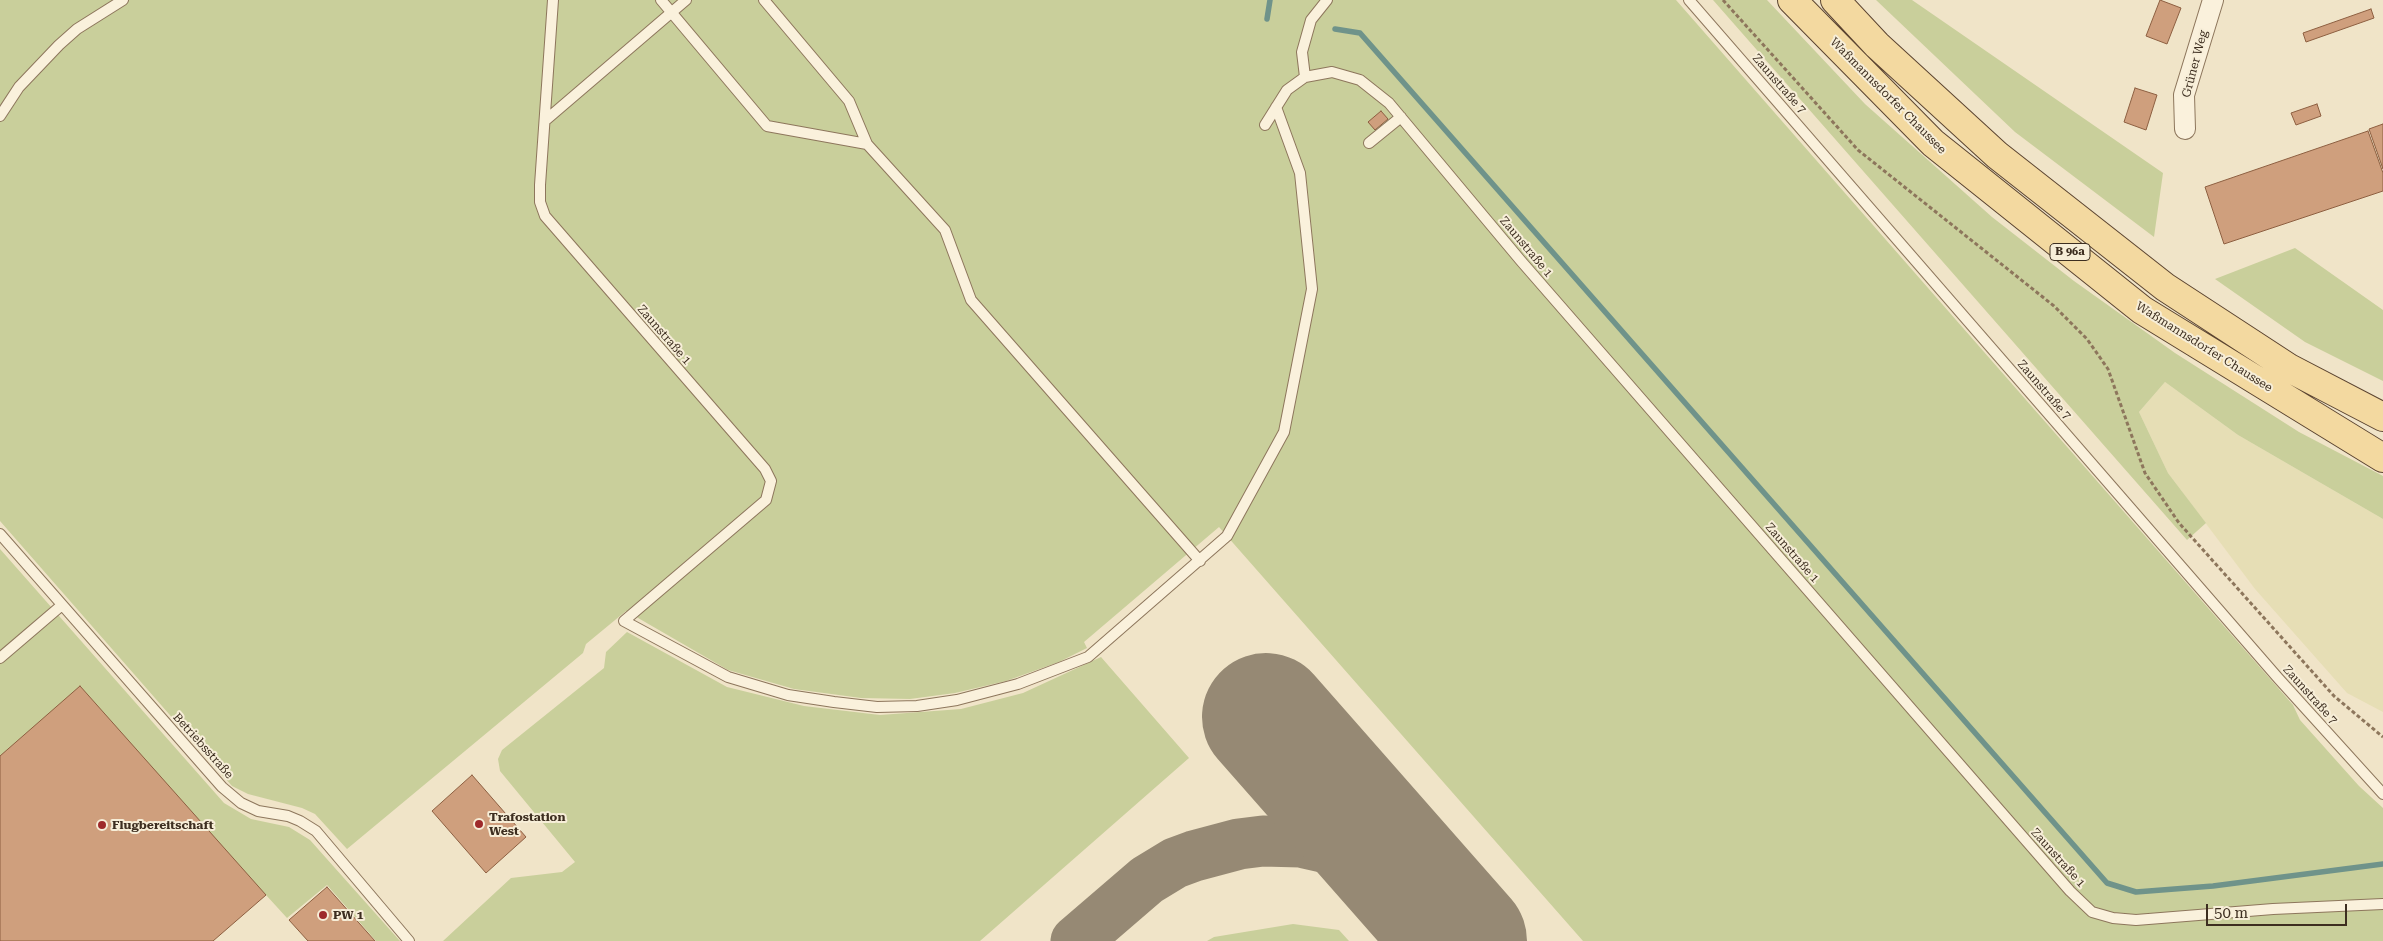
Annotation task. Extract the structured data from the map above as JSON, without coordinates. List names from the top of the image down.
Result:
{
  "streets": {
    "main road": ["Waßmannsdorfer Chaussee", "B 96a"],
    "street": ["Grüner Weg"],
    "lane": ["Zaunstraße 7", "Zaunstraße 1", "Betriebsstraße"]
  },
  "places": ["Trafostation West", "Flugbereitschaft", "PW 1"],
  "scale_bar": "50 m"
}
